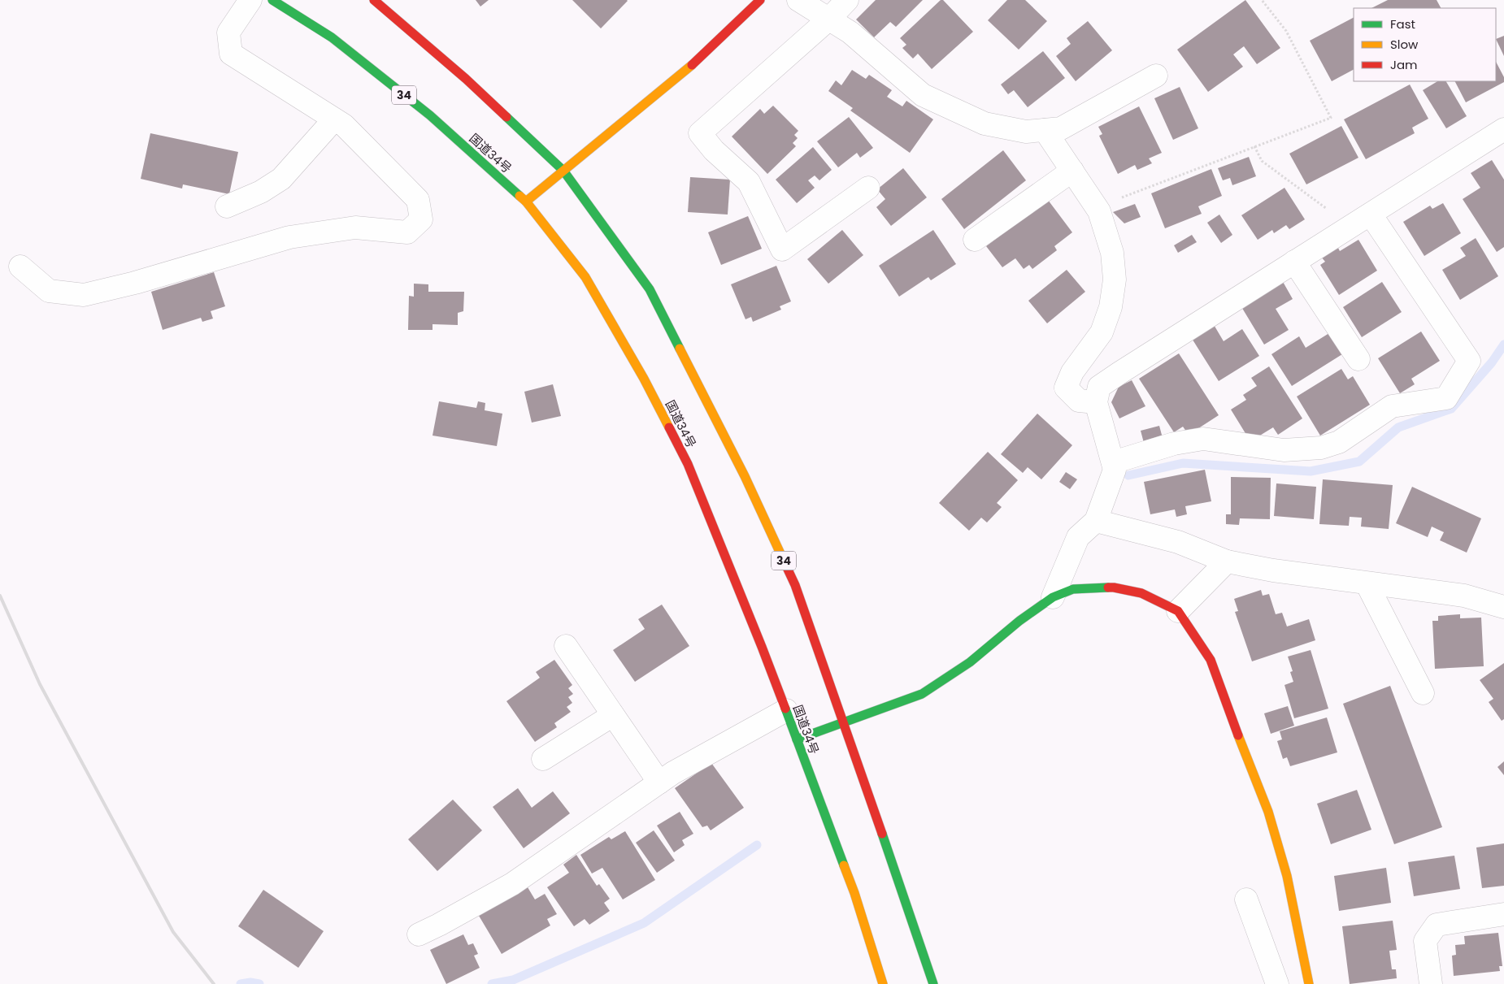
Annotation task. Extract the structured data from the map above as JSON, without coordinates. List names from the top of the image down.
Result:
{
  "streets": {
    "main road": ["34", "国道34号"]
  },
  "legend": ["Fast", "Slow", "Jam"]
}
